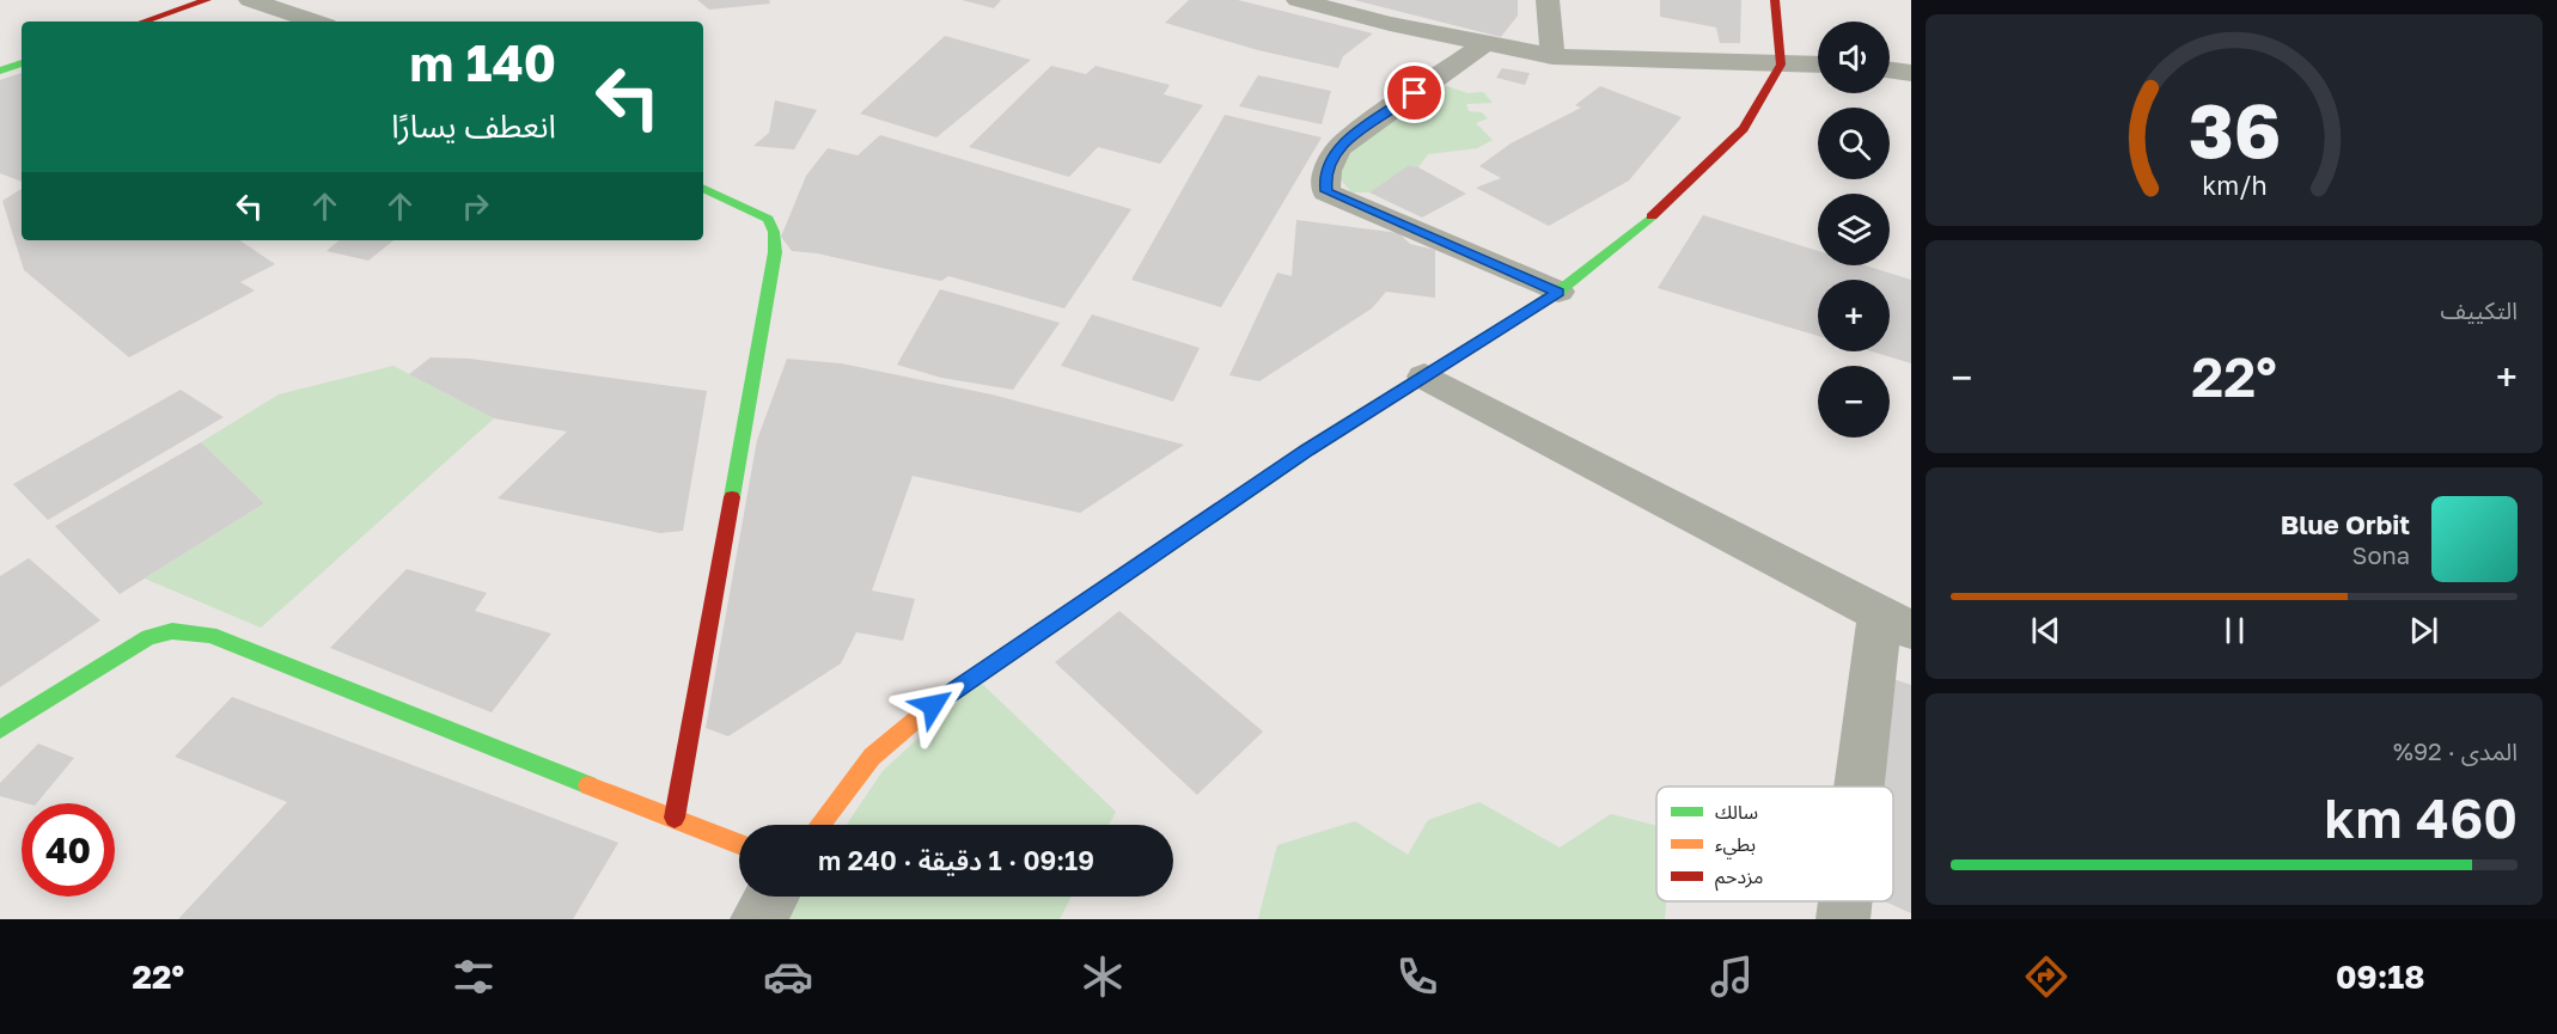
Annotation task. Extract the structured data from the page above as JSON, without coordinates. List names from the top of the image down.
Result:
{
  "legend": ["سالك", "بطيء", "مزدحم"],
  "page": {
    "map_buttons": ["+", "−"],
    "turn": ["140 m", "انعطف يسارًا"],
    "tile": [
      "التكييف",
      ["المدى · 92%", "460 km"]
    ],
    "heat": ["−", "22°", "+"],
    "song": ["Blue Orbit", "Sona"],
    "limit": "40",
    "trip": "09:19 · 1 دقيقة · 240 m",
    "tabs": ["09:18", "22°"],
    "gauge": ["36", "km/h"]
  }
}
